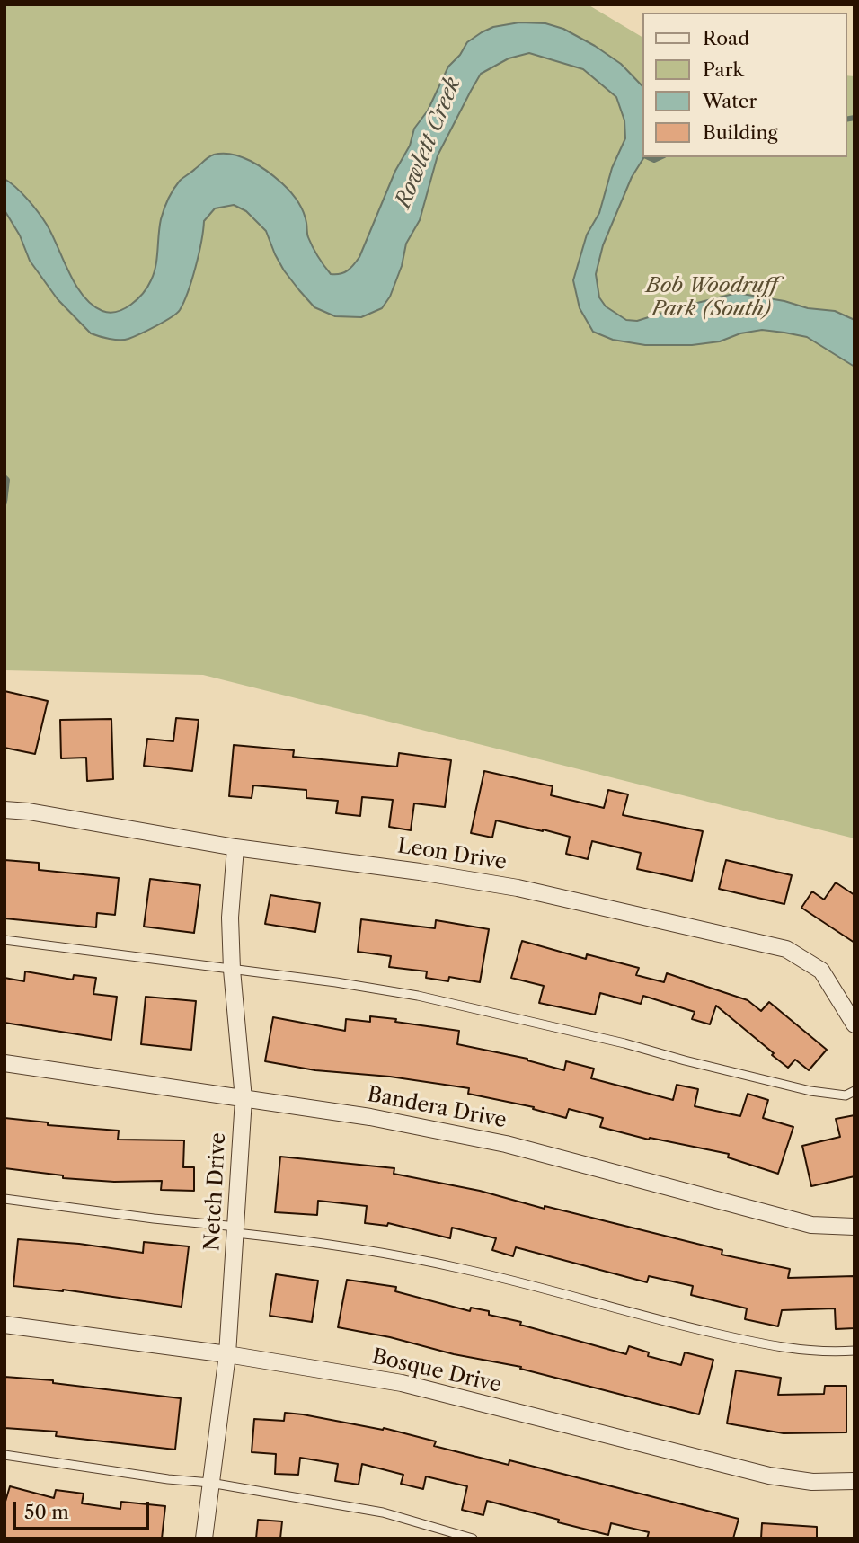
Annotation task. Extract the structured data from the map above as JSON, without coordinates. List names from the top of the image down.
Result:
{
  "streets": {
    "street": [
      "Leon Drive",
      "Bandera Drive",
      "Netch Drive",
      "Bosque Drive"
    ]
  },
  "crossings": [
    ["Leon Drive", "Netch Drive"],
    ["Bandera Drive", "Netch Drive"],
    ["Netch Drive", "Bosque Drive"]
  ],
  "water": ["Rowlett Creek"],
  "parks": ["Bob Woodruff Park (South)"],
  "legend": [
    "Road",
    "Park",
    "Water",
    "Building"
  ],
  "scale_bar": "50 m"
}
